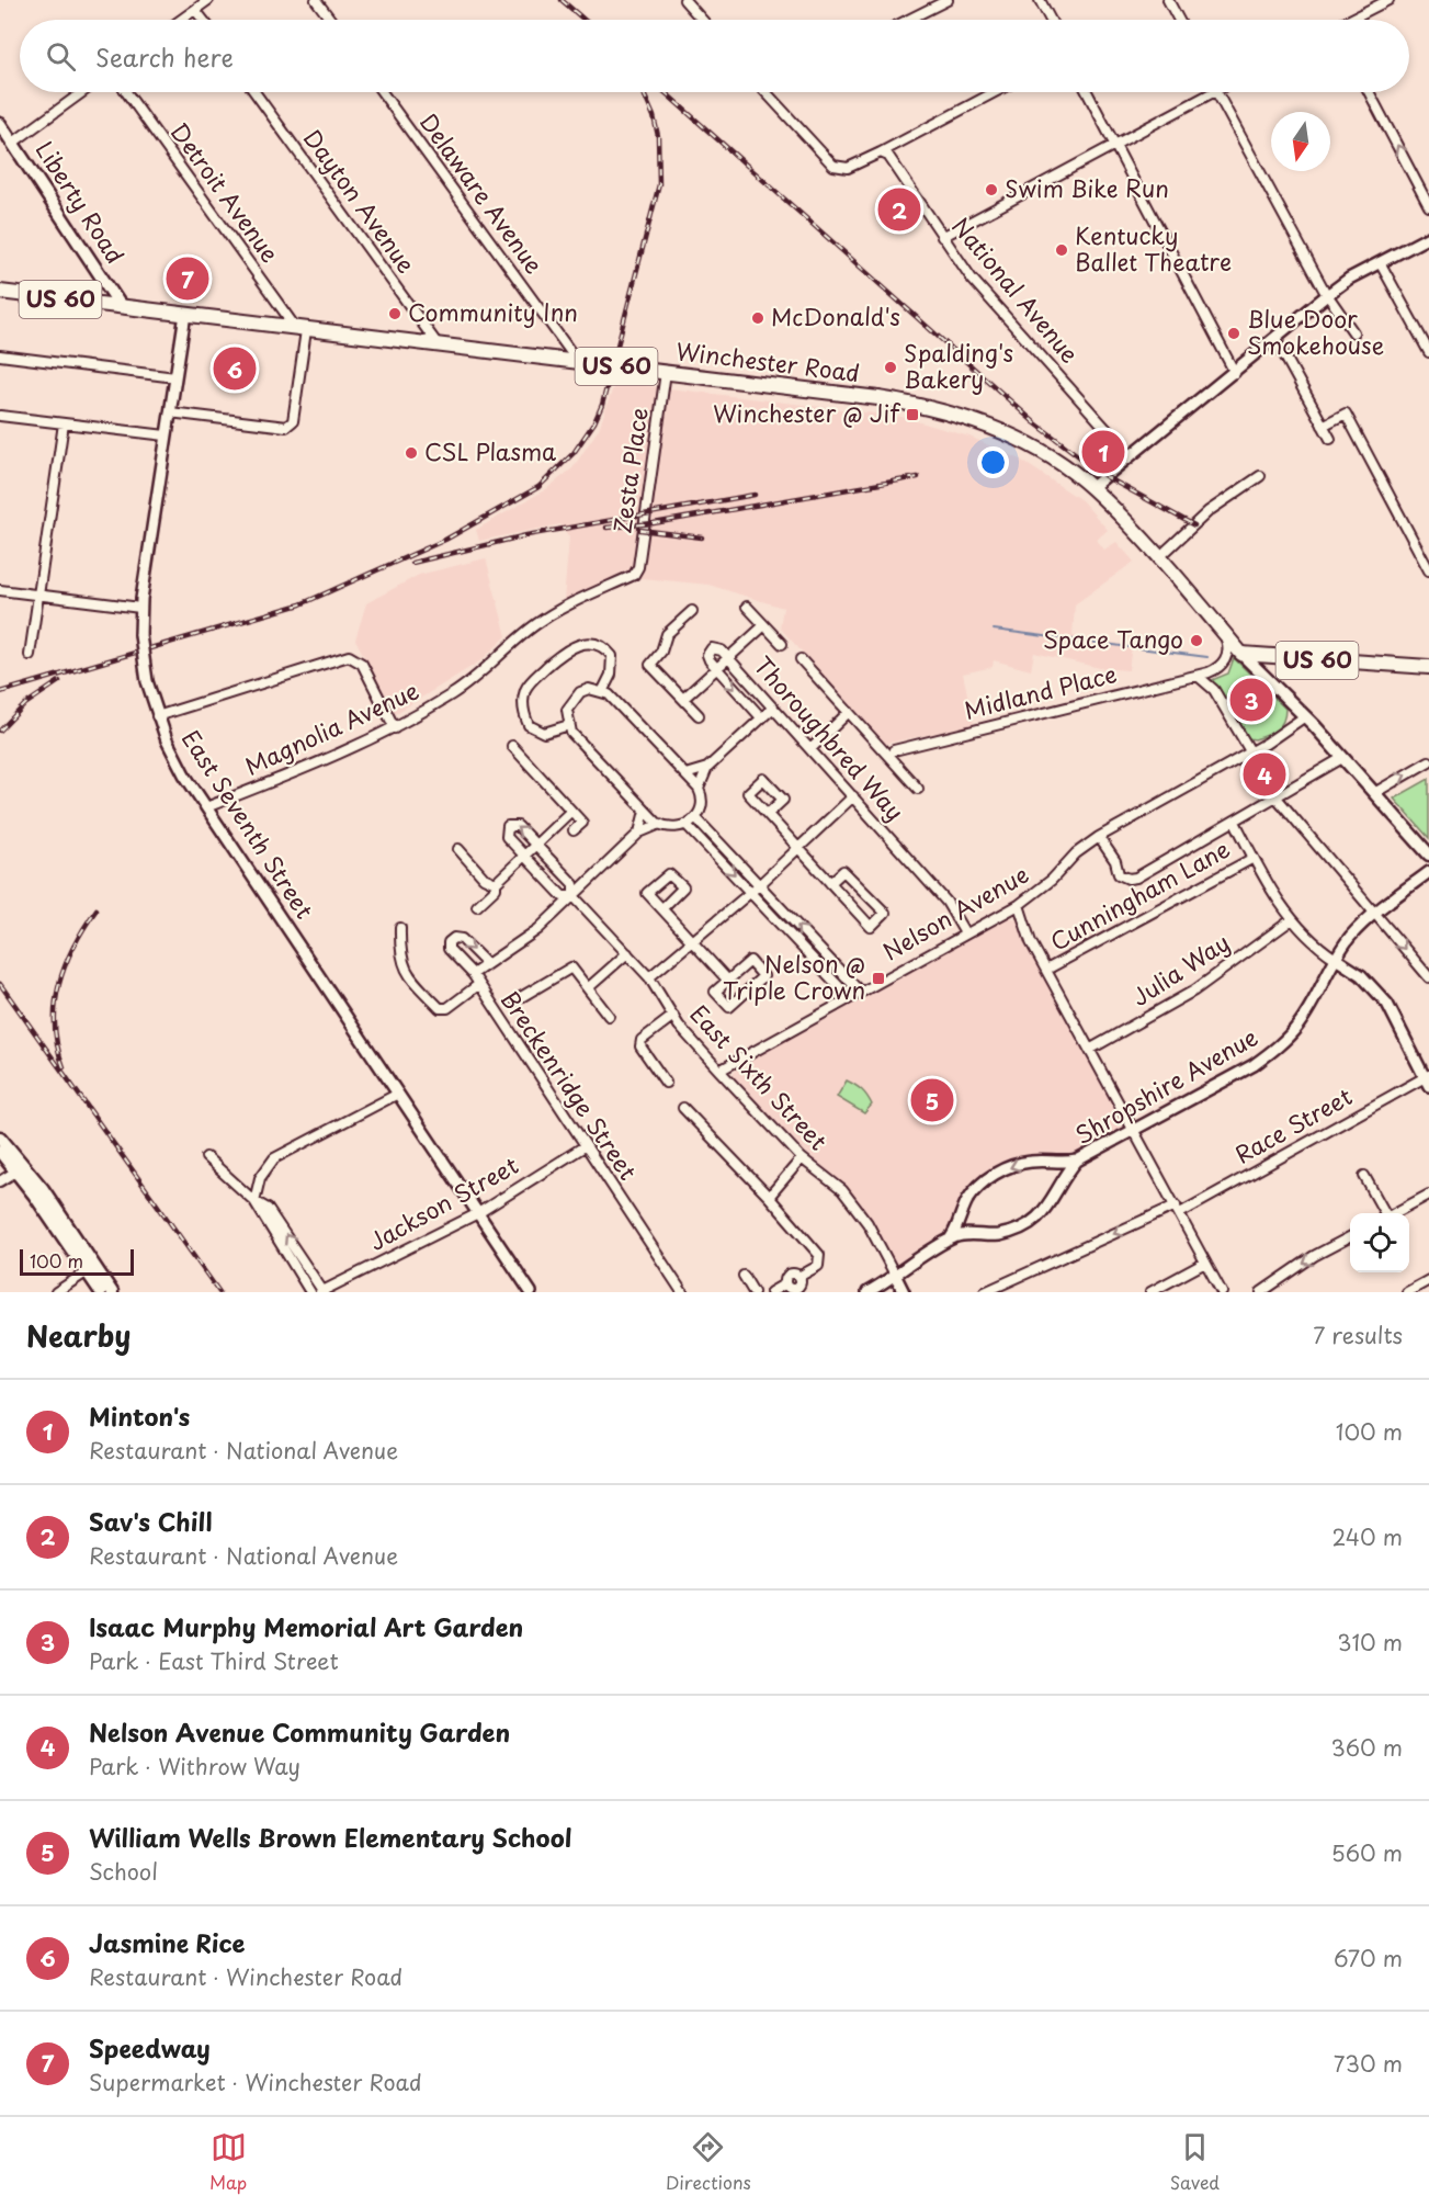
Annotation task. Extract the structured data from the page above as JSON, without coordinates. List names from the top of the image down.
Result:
{
  "streets": {
    "main road": ["Liberty Road", "US 60", "Winchester Road"],
    "street": [
      "Detroit Avenue",
      "Delaware Avenue",
      "Dayton Avenue",
      "National Avenue",
      "Zesta Place",
      "Midland Place",
      "Magnolia Avenue",
      "Thoroughbred Way",
      "East Seventh Street",
      "Cunningham Lane",
      "Nelson Avenue",
      "Julia Way",
      "East Sixth Street",
      "Breckenridge Street",
      "Shropshire Avenue",
      "Race Street",
      "Jackson Street"
    ]
  },
  "crossings": [
    ["Detroit Avenue", "Winchester Road"],
    ["Delaware Avenue", "Winchester Road"],
    ["Dayton Avenue", "Winchester Road"],
    ["Liberty Road", "Winchester Road"],
    ["US 60", "Winchester Road"],
    ["Winchester Road", "Zesta Place"],
    ["Winchester Road", "Midland Place"],
    ["Winchester Road", "East Seventh Street"],
    ["Zesta Place", "Magnolia Avenue"],
    ["Magnolia Avenue", "East Seventh Street"],
    ["Thoroughbred Way", "Nelson Avenue"],
    ["East Seventh Street", "Jackson Street"],
    ["Nelson Avenue", "East Sixth Street"],
    ["East Sixth Street", "Shropshire Avenue"],
    ["Breckenridge Street", "Jackson Street"]
  ],
  "one_way": ["Race Street"],
  "places": {
    "other": [
      "Swim Bike Run",
      "Kentucky Ballet Theatre",
      "Community Inn",
      "McDonald's",
      "Blue Door Smokehouse",
      "Spalding's Bakery",
      "CSL Plasma",
      "Space Tango"
    ],
    "transit": ["Winchester @ Jif", "Nelson @ Triple Crown"]
  },
  "scale_bar": "100 m",
  "north": "bottom",
  "page": {
    "search": "Search here",
    "pins": [
      "2",
      "7",
      "6",
      "1",
      "3",
      "4",
      "5"
    ],
    "scale": "100 m",
    "heading": ["Nearby", "7 results"],
    "list": [
      {
        "mark": "1",
        "name": "Minton's",
        "note": "Restaurant · National Avenue",
        "value": "100 m"
      },
      {
        "mark": "2",
        "name": "Sav's Chill",
        "note": "Restaurant · National Avenue",
        "value": "240 m"
      },
      {
        "mark": "3",
        "name": "Isaac Murphy Memorial Art Garden",
        "note": "Park · East Third Street",
        "value": "310 m"
      },
      {
        "mark": "4",
        "name": "Nelson Avenue Community Garden",
        "note": "Park · Withrow Way",
        "value": "360 m"
      },
      {
        "mark": "5",
        "name": "William Wells Brown Elementary School",
        "note": "School",
        "value": "560 m"
      },
      {
        "mark": "6",
        "name": "Jasmine Rice",
        "note": "Restaurant · Winchester Road",
        "value": "670 m"
      },
      {
        "mark": "7",
        "name": "Speedway",
        "note": "Supermarket · Winchester Road",
        "value": "730 m"
      }
    ],
    "nav": ["Map", "Directions", "Saved"]
  }
}
